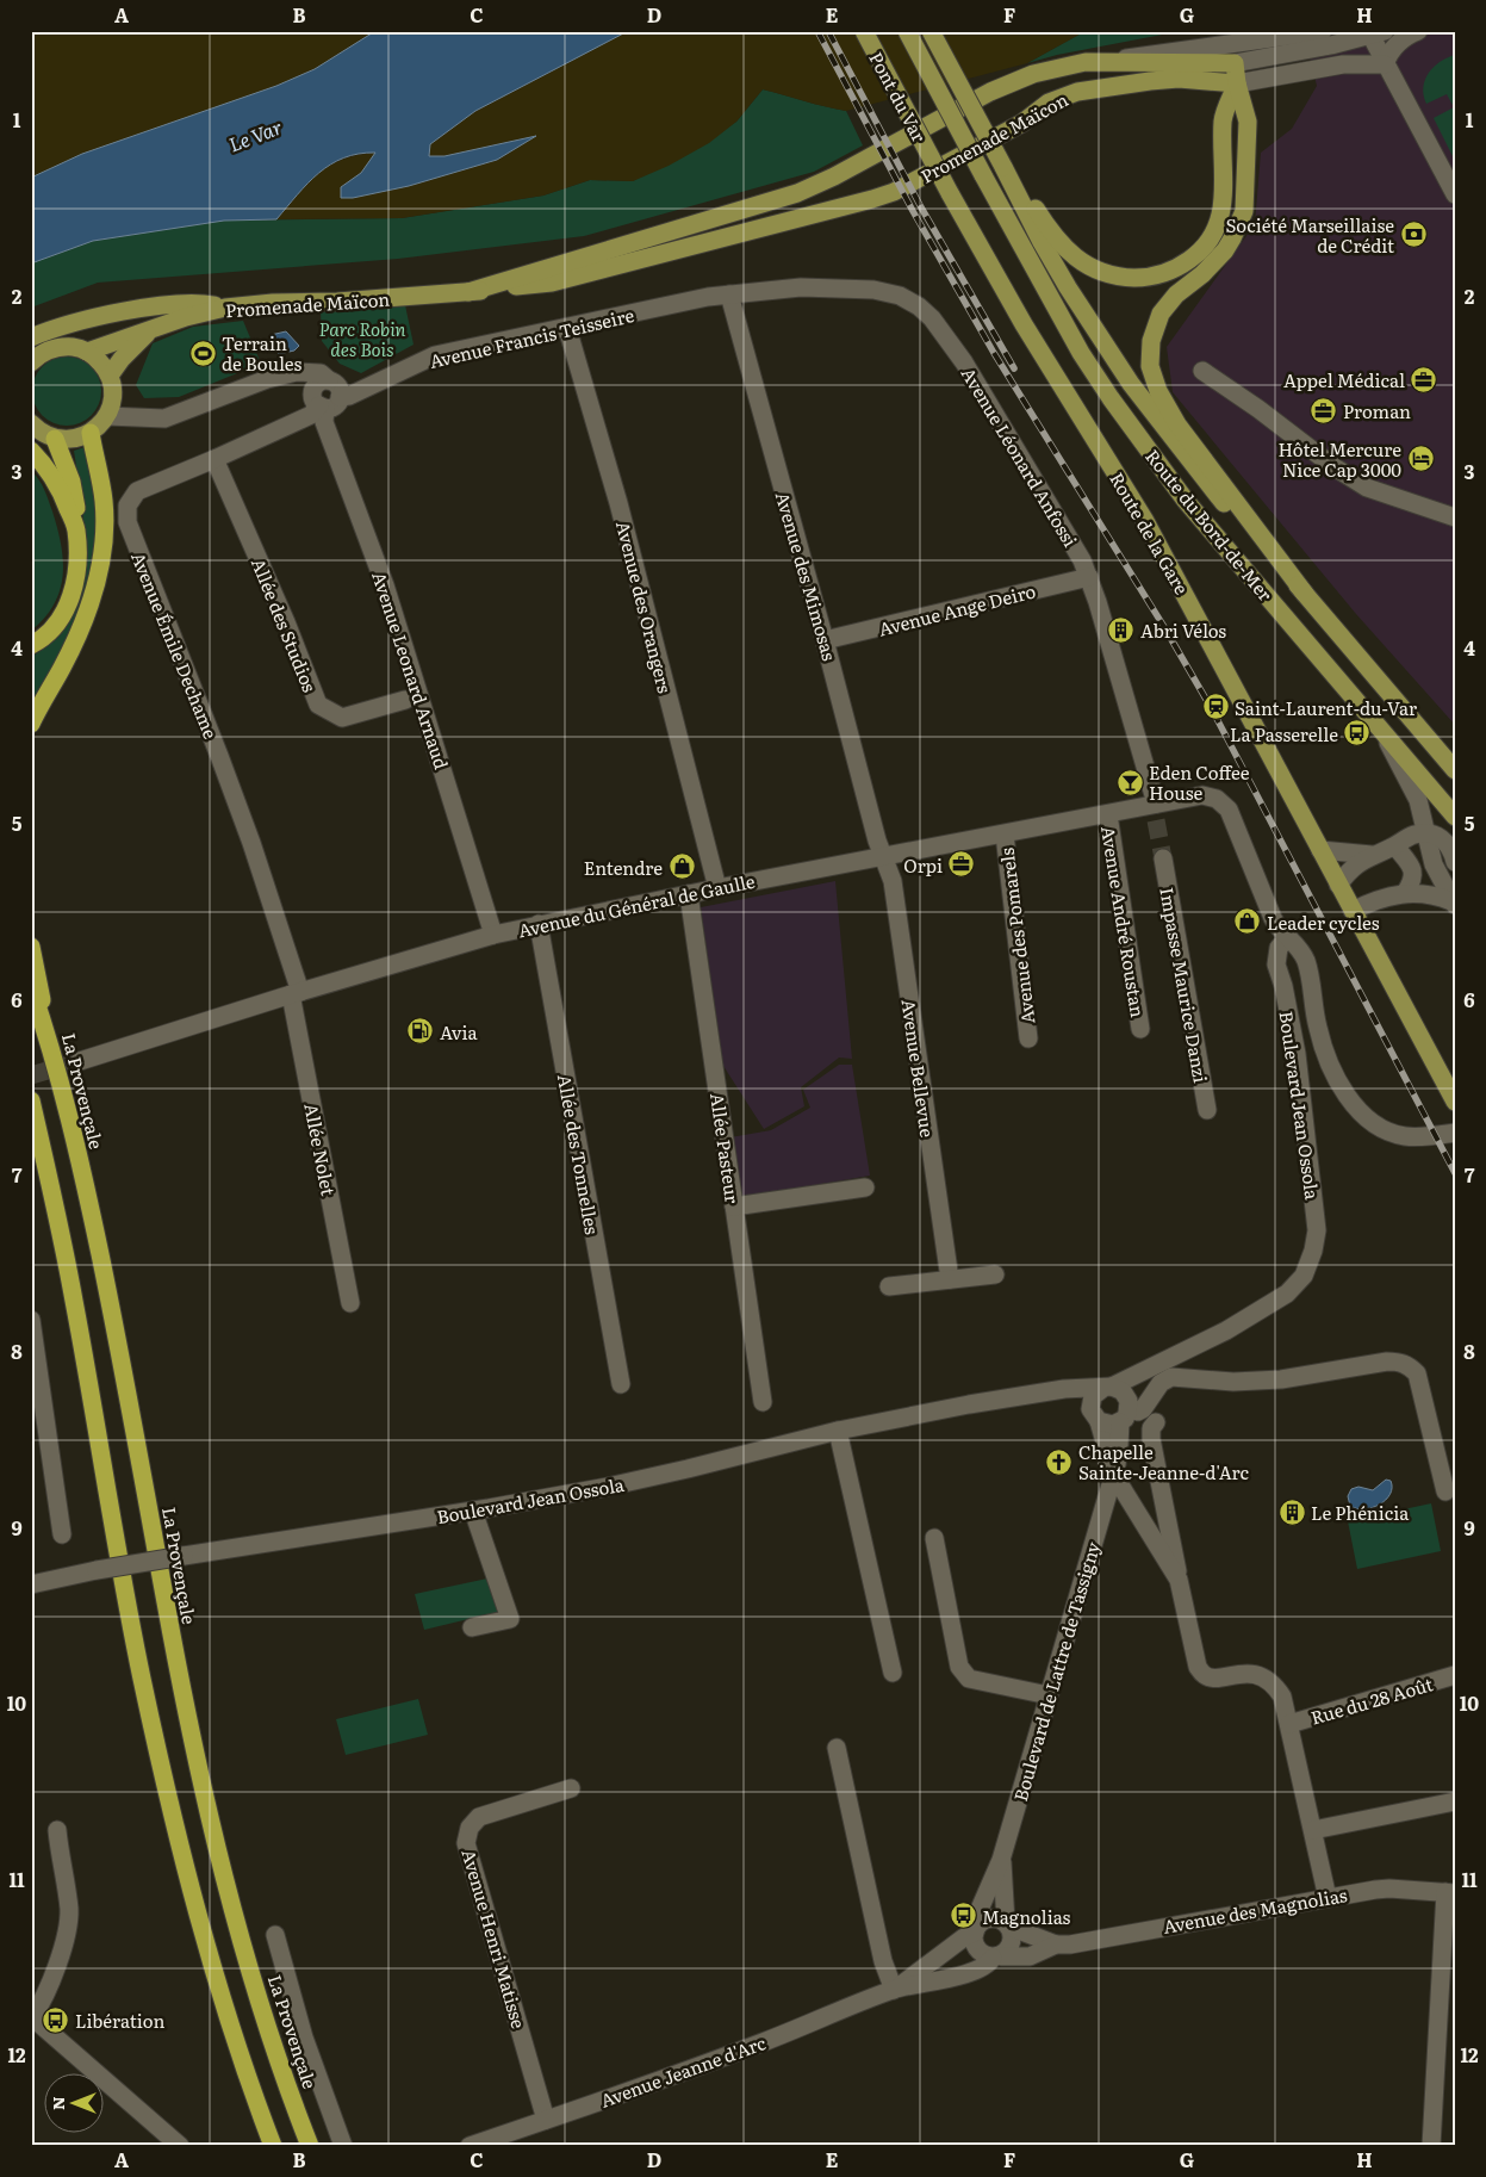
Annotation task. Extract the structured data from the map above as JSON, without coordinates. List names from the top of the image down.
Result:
{
  "streets": {
    "highway": ["La Provençale"],
    "main road": [
      "Pont du Var",
      "Promenade Maïcon",
      "Route du Bord-de-Mer",
      "Route de la Gare"
    ],
    "street": [
      "Avenue Francis Teisseire",
      "Avenue Léonard Anfossi",
      "Avenue des Mimosas",
      "Avenue des Orangers",
      "Avenue Ange Deiro",
      "Allée des Studios",
      "Avenue Émile Dechame",
      "Avenue Leonard Arnaud",
      "Avenue du Général de Gaulle",
      "Avenue André Roustan",
      "Avenue des Pomarels",
      "Impasse Maurice Danzi",
      "Avenue Bellevue",
      "Boulevard Jean Ossola",
      "Allée Pasteur",
      "Allée Nolet",
      "Allée des Tonnelles",
      "Boulevard de Lattre de Tassigny",
      "Rue du 28 Août",
      "Avenue des Magnolias",
      "Avenue Henri Matisse",
      "Avenue Jeanne d'Arc"
    ]
  },
  "crossings": [
    ["Pont du Var", "Route de la Gare"],
    ["Avenue Francis Teisseire", "Avenue Léonard Anfossi"],
    ["Avenue Francis Teisseire", "Avenue des Mimosas"],
    ["Avenue Francis Teisseire", "Avenue des Orangers"],
    ["Avenue Francis Teisseire", "Avenue Émile Dechame"],
    ["Avenue Francis Teisseire", "Avenue Leonard Arnaud"],
    ["Avenue Léonard Anfossi", "Avenue des Mimosas"],
    ["Avenue Léonard Anfossi", "Avenue Ange Deiro"],
    ["Avenue Léonard Anfossi", "Avenue du Général de Gaulle"],
    ["Avenue des Mimosas", "Avenue Ange Deiro"],
    ["Avenue des Mimosas", "Avenue du Général de Gaulle"],
    ["Avenue des Mimosas", "Avenue Bellevue"],
    ["Avenue des Orangers", "Avenue du Général de Gaulle"],
    ["Allée des Studios", "Avenue Émile Dechame"],
    ["Avenue Émile Dechame", "Avenue Leonard Arnaud"],
    ["Avenue Émile Dechame", "Avenue du Général de Gaulle"],
    ["Avenue Émile Dechame", "Allée Nolet"],
    ["Avenue Leonard Arnaud", "Avenue du Général de Gaulle"],
    ["Avenue du Général de Gaulle", "Avenue André Roustan"],
    ["Avenue du Général de Gaulle", "Avenue des Pomarels"],
    ["Avenue du Général de Gaulle", "Avenue Bellevue"],
    ["Avenue du Général de Gaulle", "Boulevard Jean Ossola"],
    ["Avenue du Général de Gaulle", "Allée Pasteur"],
    ["Avenue du Général de Gaulle", "Allée Nolet"],
    ["Avenue du Général de Gaulle", "Allée des Tonnelles"],
    ["Boulevard Jean Ossola", "Boulevard de Lattre de Tassigny"],
    ["Boulevard de Lattre de Tassigny", "Avenue des Magnolias"],
    ["Boulevard de Lattre de Tassigny", "Avenue Jeanne d'Arc"],
    ["Avenue des Magnolias", "Avenue Jeanne d'Arc"],
    ["Avenue Henri Matisse", "Avenue Jeanne d'Arc"]
  ],
  "water": ["Le Var"],
  "parks": ["Parc Robin des Bois"],
  "places": {
    "bank": ["Société Marseillaise de Crédit"],
    "sports": ["Terrain de Boules"],
    "office": ["Appel Médical", "Proman", "Orpi"],
    "hotel": ["Hôtel Mercure Nice Cap 3000"],
    "building": ["Abri Vélos", "Le Phénicia"],
    "station": ["Saint-Laurent-du-Var"],
    "bus stop": ["La Passerelle", "Magnolias", "Libération"],
    "bar": ["Eden Coffee House"],
    "shop": ["Entendre", "Leader cycles"],
    "fuel station": ["Avia"],
    "church": ["Chapelle Sainte-Jeanne-d'Arc"]
  },
  "north": "left",
  "grid": {
    "columns": [
      "A",
      "B",
      "C",
      "D",
      "E",
      "F",
      "G",
      "H"
    ],
    "rows": [
      "1",
      "2",
      "3",
      "4",
      "5",
      "6",
      "7",
      "8",
      "9",
      "10",
      "11",
      "12"
    ]
  }
}
